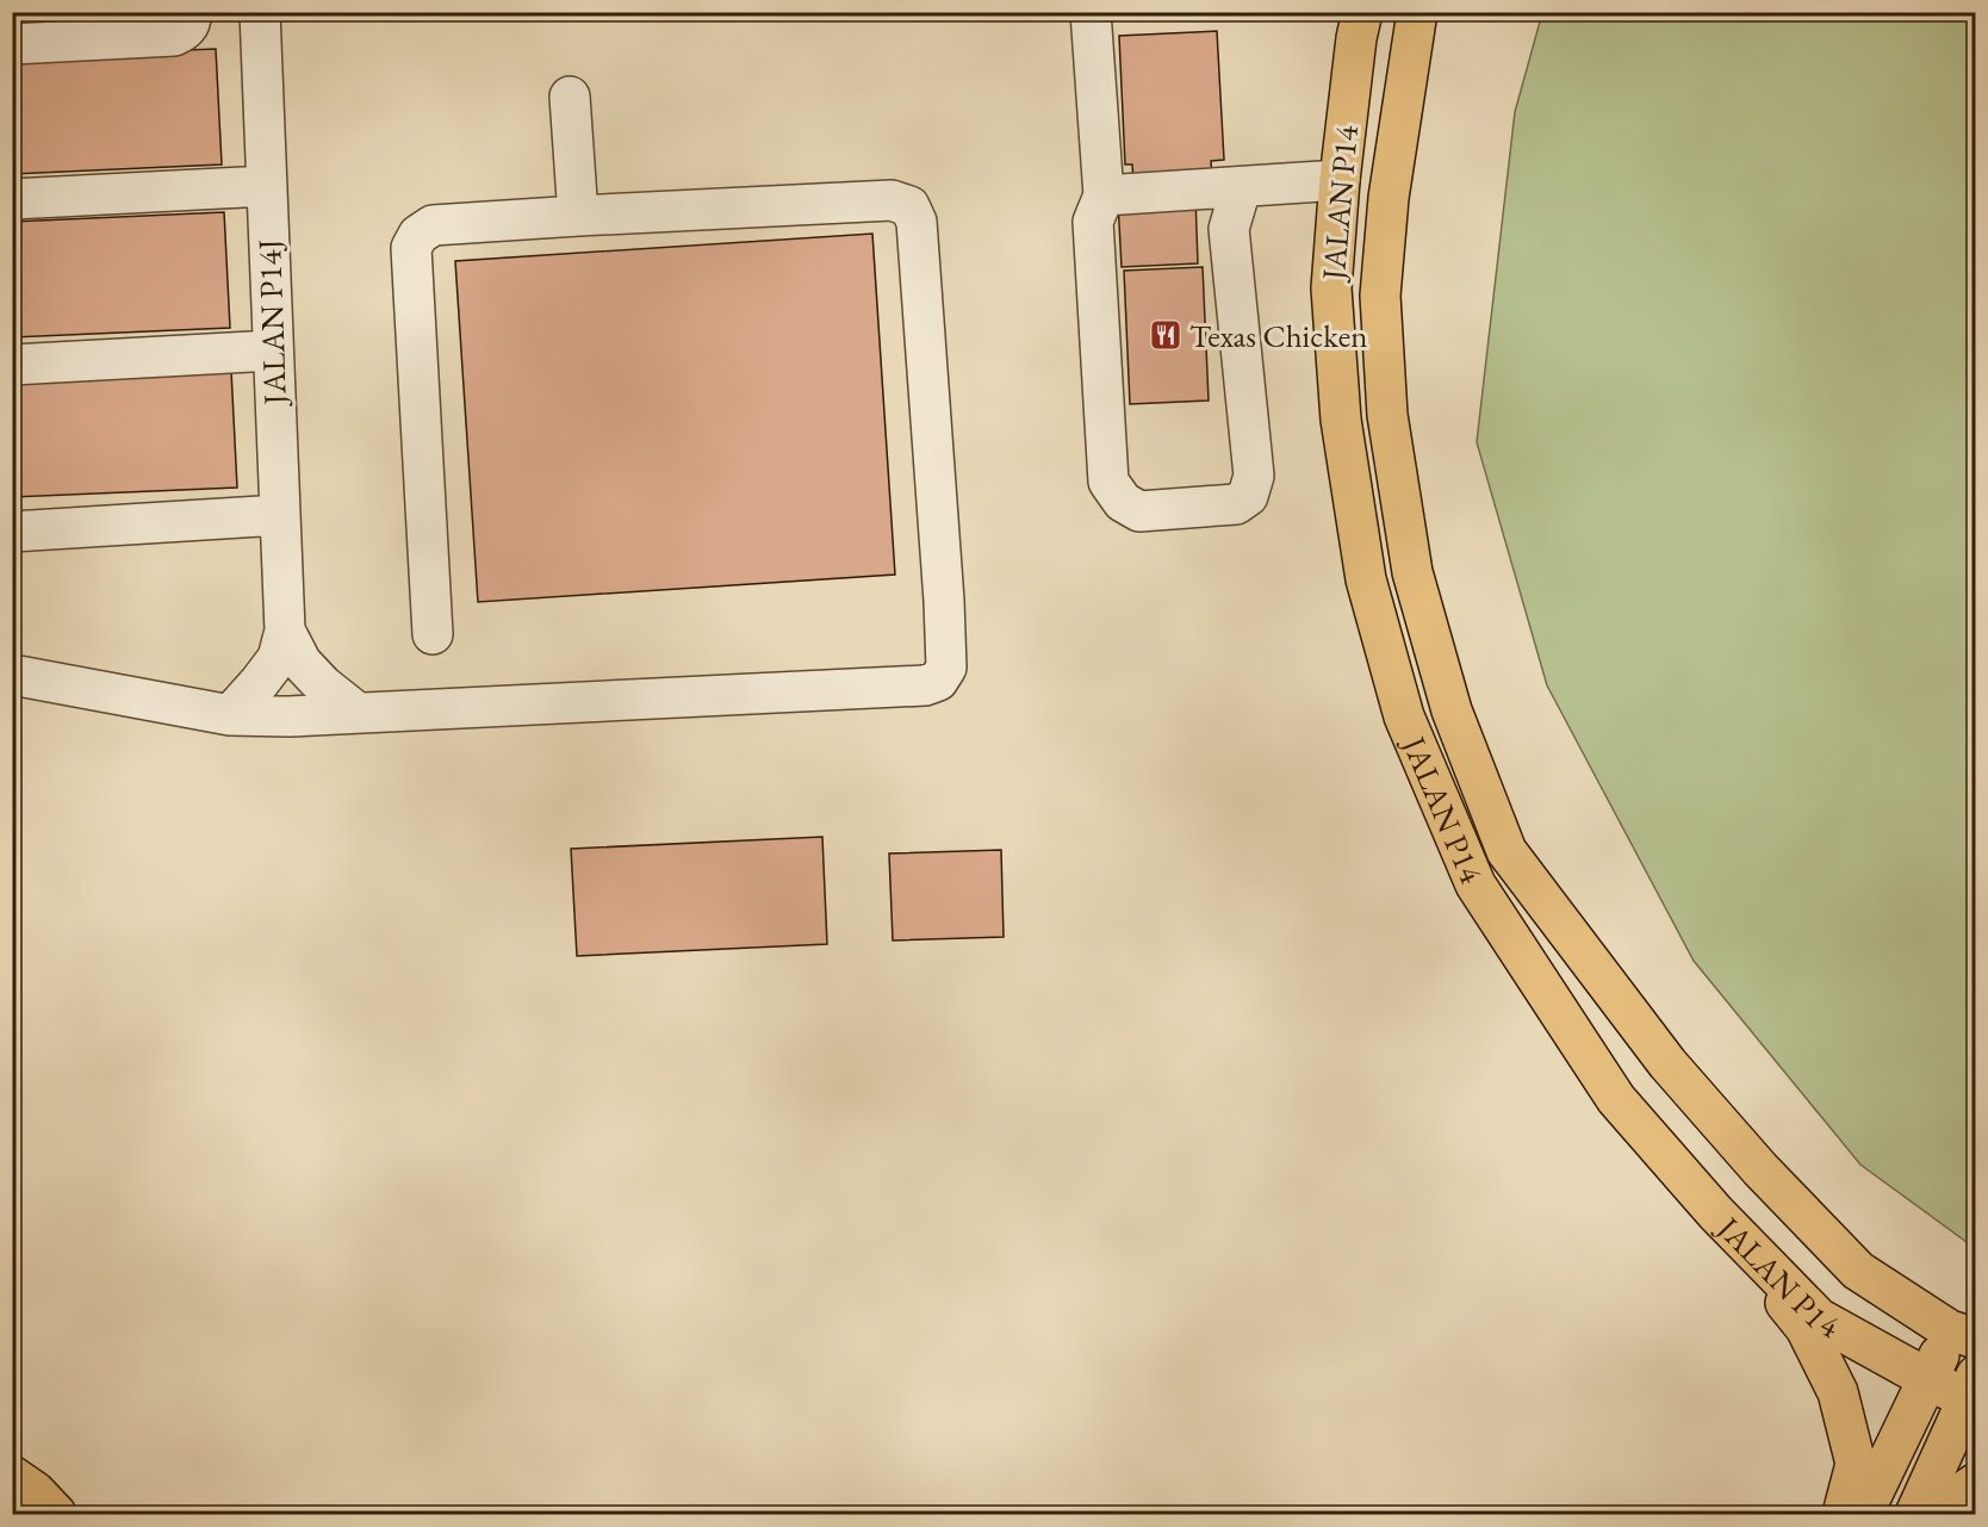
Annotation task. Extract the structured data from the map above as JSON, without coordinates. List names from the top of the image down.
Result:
{
  "streets": {
    "main road": ["JALAN P14"],
    "street": ["JALAN P14J"]
  },
  "places": {
    "restaurant": ["Texas Chicken"]
  }
}
